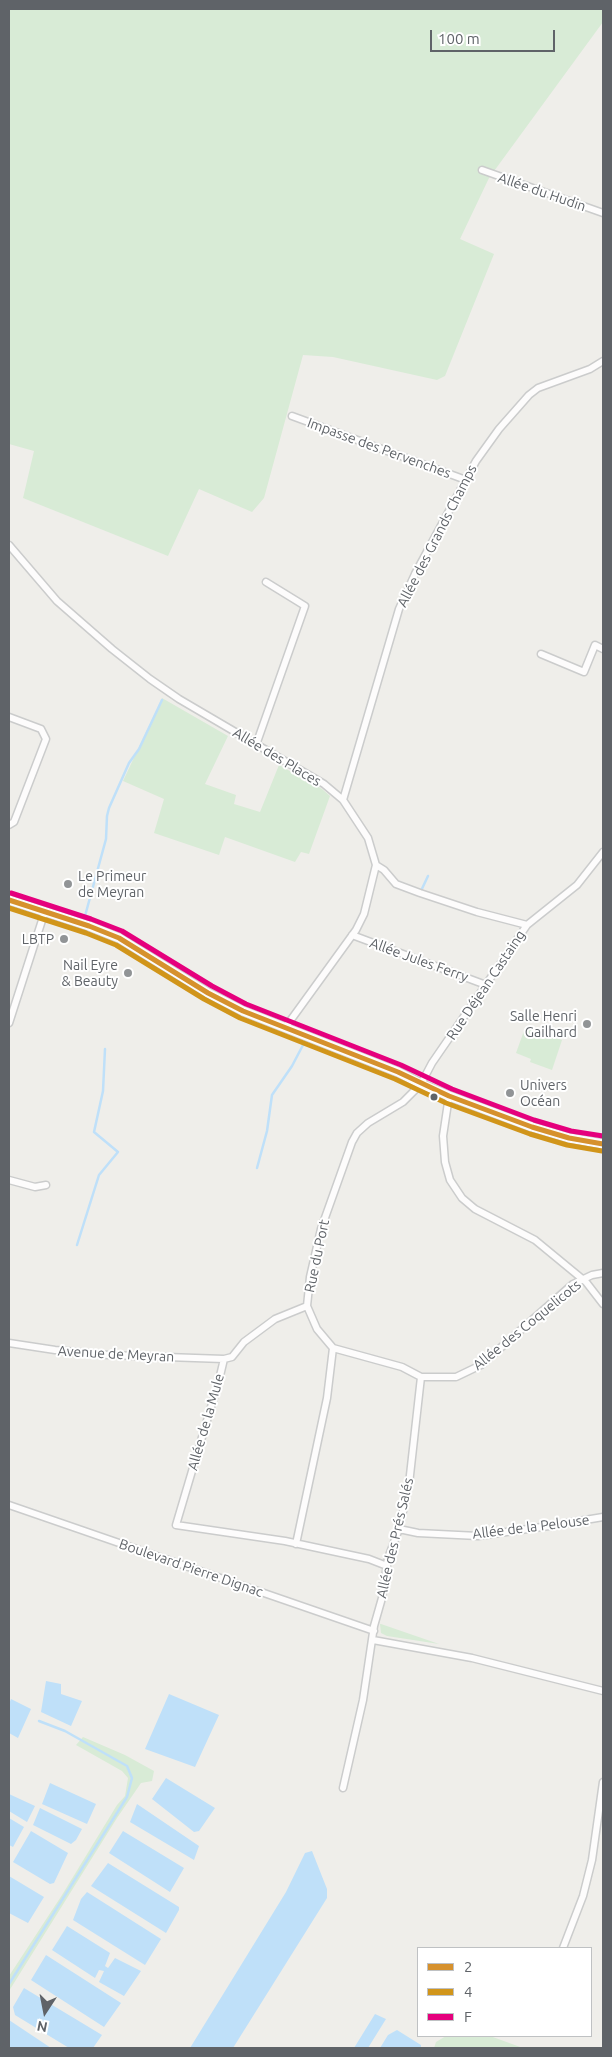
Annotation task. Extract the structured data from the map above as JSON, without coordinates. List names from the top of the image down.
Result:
{
  "streets": {
    "street": [
      "Allée du Hudin",
      "Impasse des Pervenches",
      "Allée des Grands Champs",
      "Allée des Places",
      "Allée Jules Ferry",
      "Rue Déjean Castaing",
      "Rue du Port",
      "Allée des Coquelicots",
      "Avenue de Meyran",
      "Allée de la Mule",
      "Allée de la Pelouse",
      "Allée des Prés Salés",
      "Boulevard Pierre Dignac"
    ]
  },
  "crossings": [
    ["Impasse des Pervenches", "Allée des Grands Champs"],
    ["Allée des Grands Champs", "Allée des Places"],
    ["Allée Jules Ferry", "Rue Déjean Castaing"],
    ["Rue Déjean Castaing", "Rue du Port"],
    ["Rue du Port", "Allée de la Mule"],
    ["Allée des Coquelicots", "Allée des Prés Salés"],
    ["Avenue de Meyran", "Allée de la Mule"],
    ["Allée de la Pelouse", "Allée des Prés Salés"],
    ["Allée des Prés Salés", "Boulevard Pierre Dignac"]
  ],
  "places": [
    "Le Primeur de Meyran",
    "LBTP",
    "Nail Eyre & Beauty",
    "Salle Henri Gailhard",
    "Univers Océan"
  ],
  "lines": ["transit line F", "transit line 2", "transit line 4"],
  "legend": ["2", "4", "F"],
  "scale_bar": "100 m",
  "north": "bottom"
}
